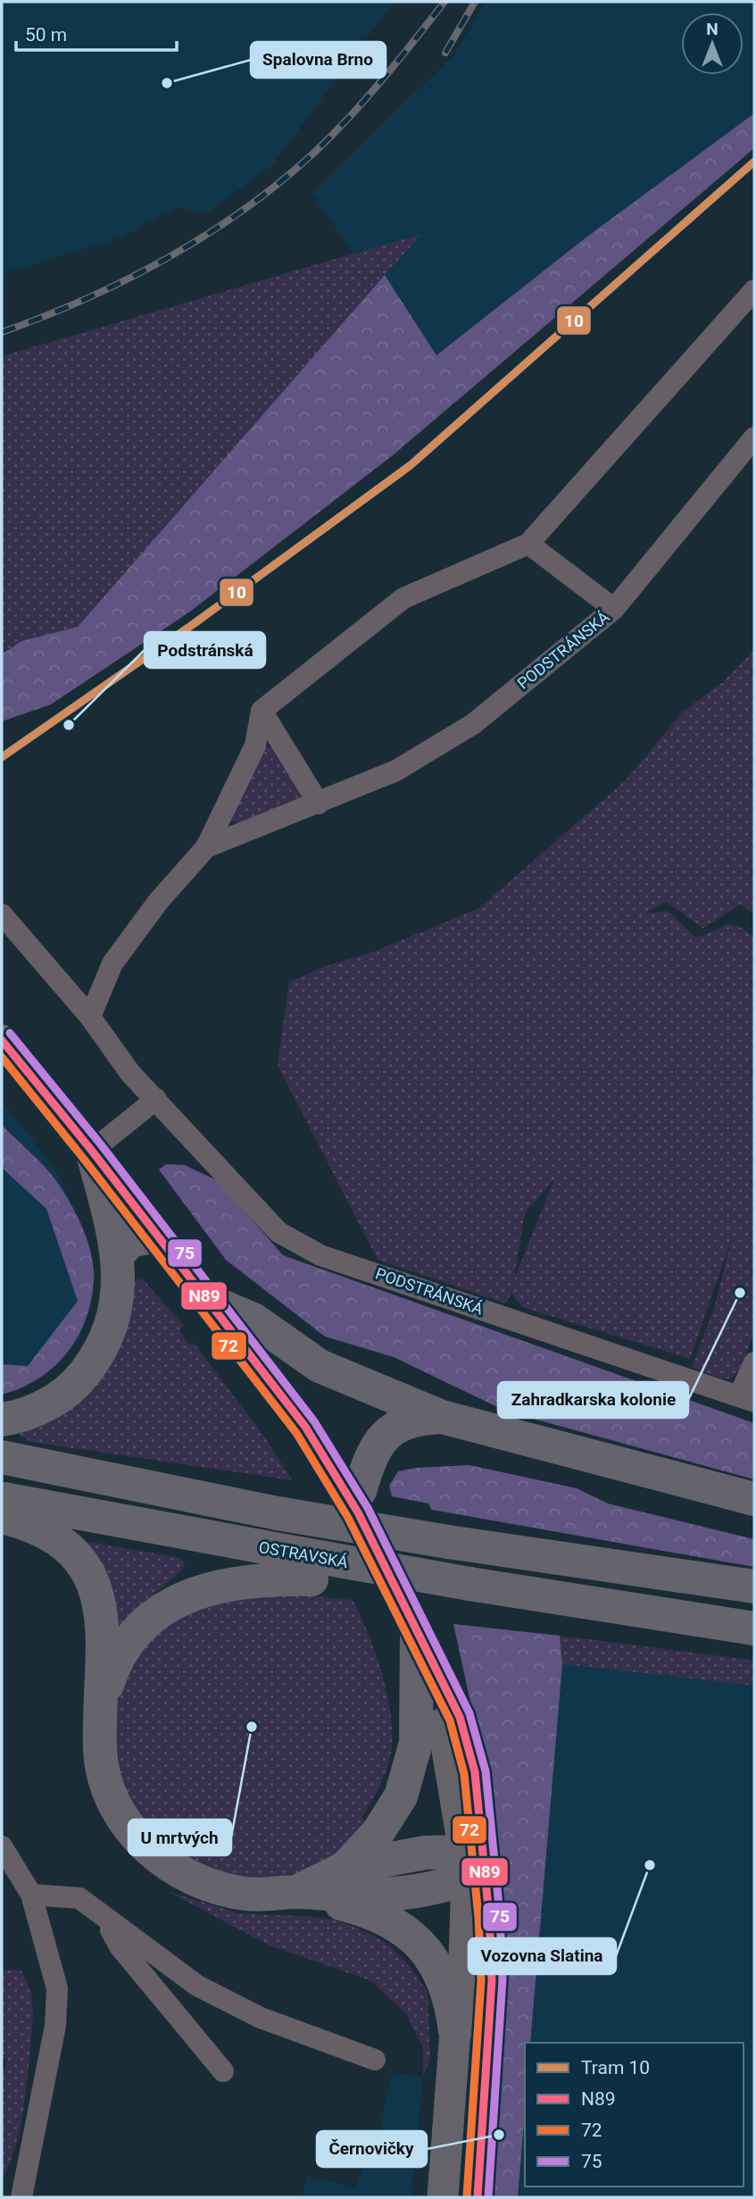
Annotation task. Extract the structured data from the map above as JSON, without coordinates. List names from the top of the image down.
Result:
{
  "streets": {
    "highway": ["OSTRAVSKÁ"],
    "street": ["PODSTRÁNSKÁ"]
  },
  "places": [
    "Spalovna Brno",
    "Podstránská",
    "Zahradkarska kolonie",
    "U mrtvých",
    "Vozovna Slatina",
    "Černovičky"
  ],
  "lines": [
    "tram line 10",
    "transit line 75",
    "transit line N89",
    "transit line 72"
  ],
  "legend": [
    "Tram 10",
    "N89",
    "72",
    "75"
  ],
  "scale_bar": "50 m",
  "north": "top"
}
